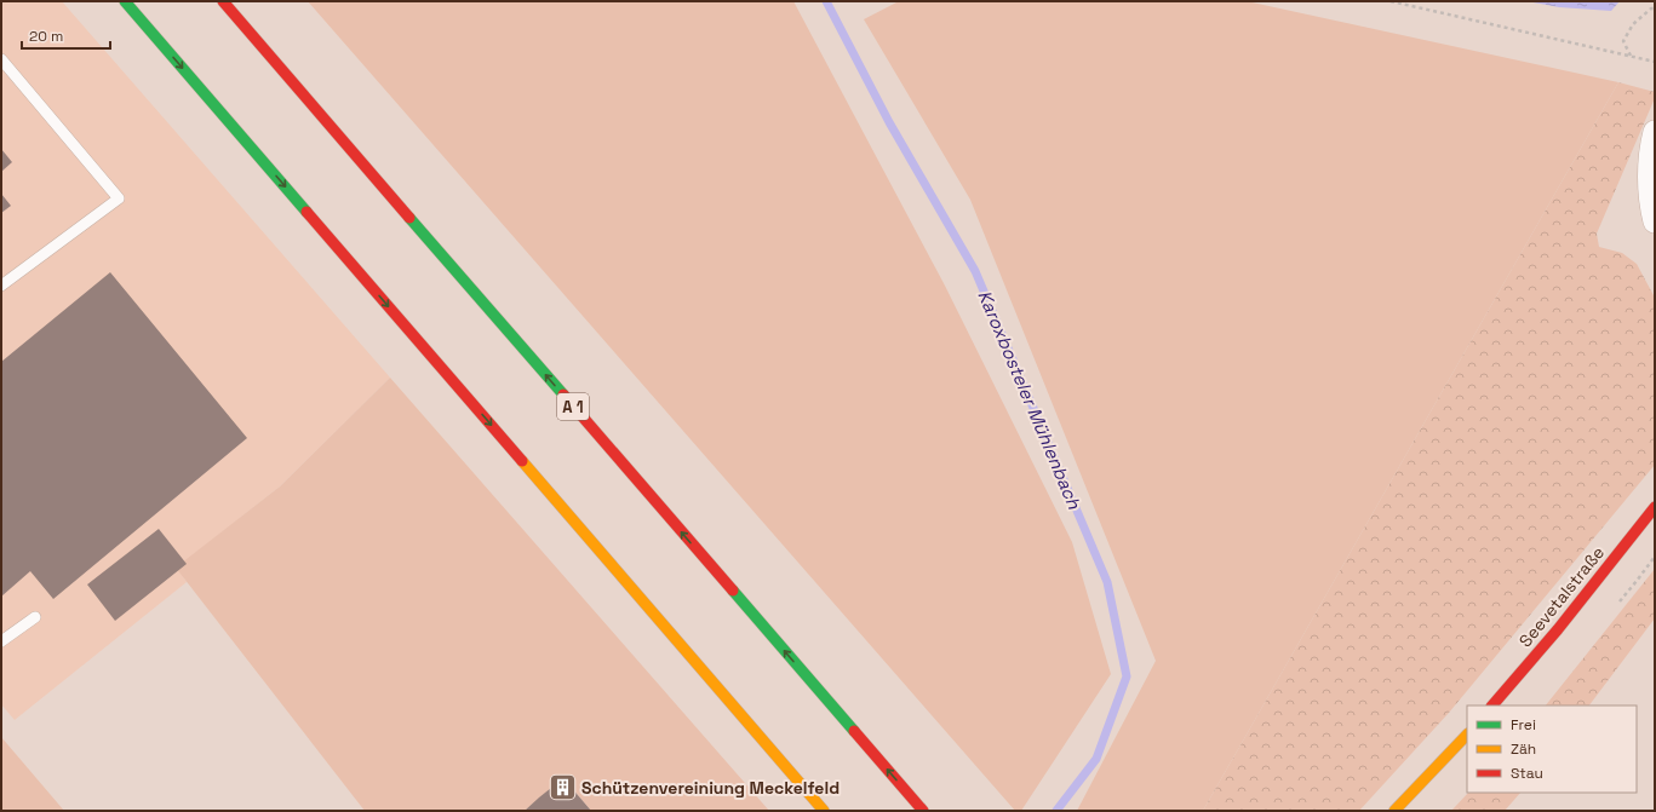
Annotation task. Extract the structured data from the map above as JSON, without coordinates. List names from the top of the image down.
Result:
{
  "streets": {
    "main road": ["A 1", "Seevetalstraße"]
  },
  "water": ["Karoxbosteler Mühlenbach"],
  "places": {
    "building": ["Schützenvereiniung Meckelfeld"]
  },
  "legend": ["Frei", "Zäh", "Stau"],
  "scale_bar": "20 m"
}
